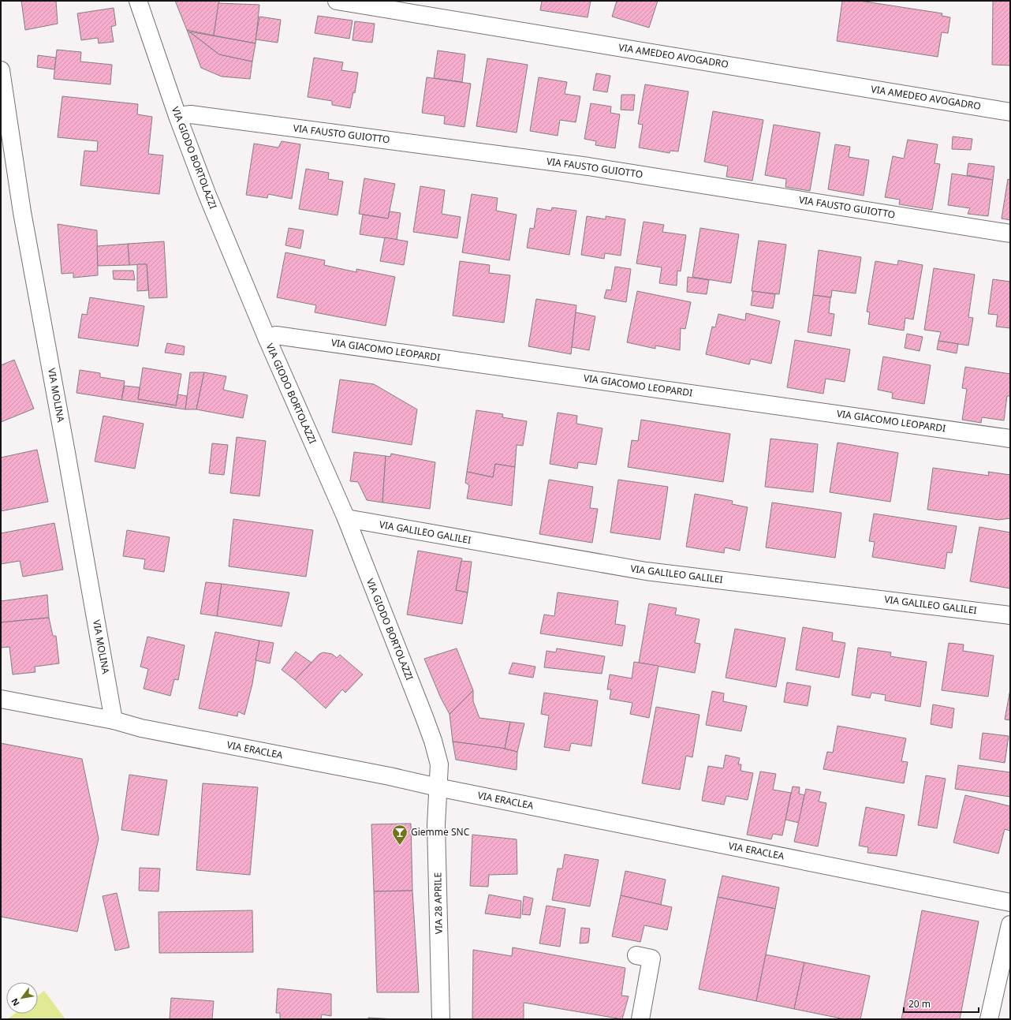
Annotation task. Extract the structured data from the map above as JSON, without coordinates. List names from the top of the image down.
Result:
{
  "streets": {
    "street": [
      "VIA AMEDEO AVOGADRO",
      "VIA FAUSTO GUIOTTO",
      "VIA GIODO BORTOLAZZI",
      "VIA GIACOMO LEOPARDI",
      "VIA MOLINA",
      "VIA GALILEO GALILEI",
      "VIA ERACLEA",
      "VIA 28 APRILE"
    ]
  },
  "crossings": [
    ["VIA FAUSTO GUIOTTO", "VIA GIODO BORTOLAZZI"],
    ["VIA GIODO BORTOLAZZI", "VIA GIACOMO LEOPARDI"],
    ["VIA GIODO BORTOLAZZI", "VIA GALILEO GALILEI"],
    ["VIA GIODO BORTOLAZZI", "VIA ERACLEA"],
    ["VIA GIODO BORTOLAZZI", "VIA 28 APRILE"],
    ["VIA MOLINA", "VIA ERACLEA"],
    ["VIA ERACLEA", "VIA 28 APRILE"]
  ],
  "places": {
    "bar": ["Giemme SNC"]
  },
  "scale_bar": "20 m",
  "north": "bottom left"
}
